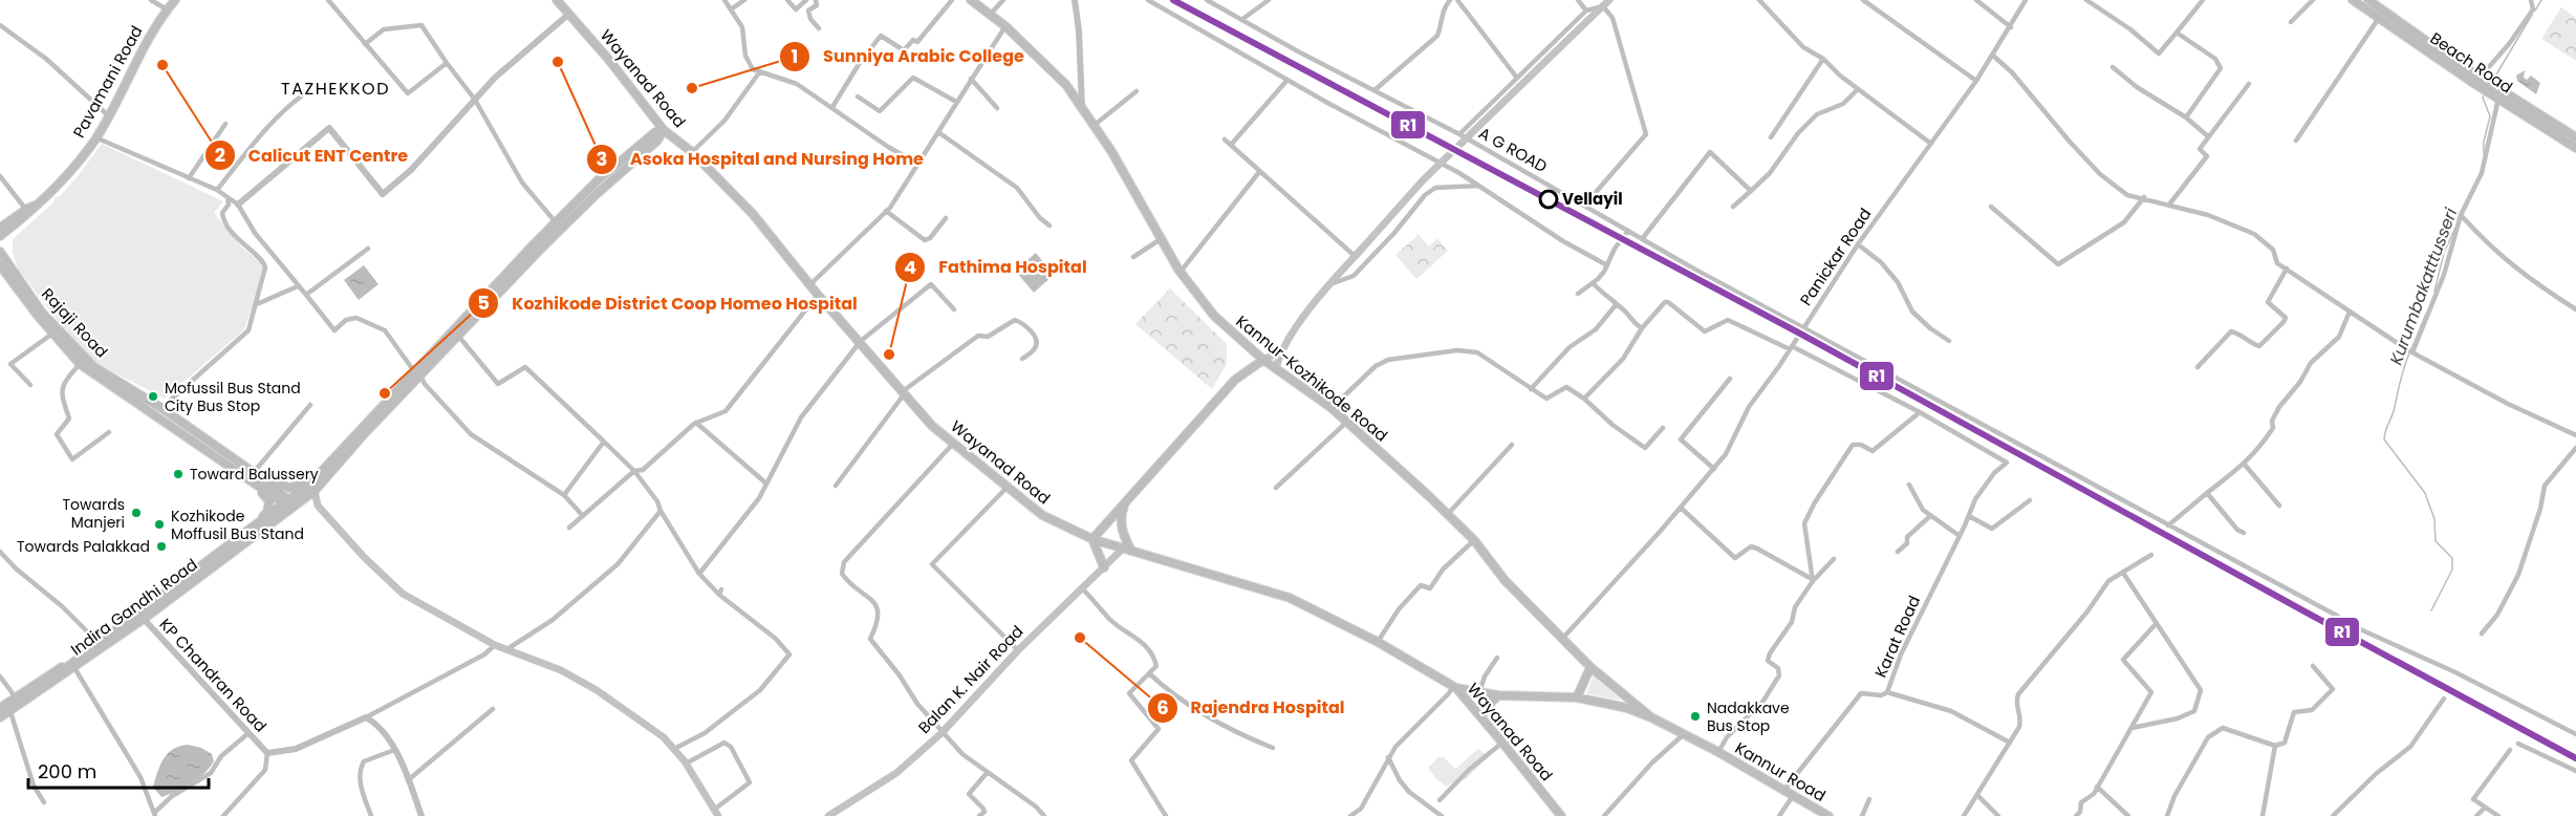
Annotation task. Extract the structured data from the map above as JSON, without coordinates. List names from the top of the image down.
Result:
{
  "streets": {
    "main road": [
      "Beach Road",
      "Wayanad Road",
      "Pavamani Road",
      "Rajaji Road",
      "Kannur-Kozhikode Road",
      "Indira Gandhi Road",
      "Balan K. Nair Road",
      "Kannur Road"
    ],
    "street": [
      "A G ROAD",
      "Panickar Road",
      "Karat Road",
      "KP Chandran Road"
    ]
  },
  "crossings": [
    ["Wayanad Road", "Indira Gandhi Road"],
    ["Wayanad Road", "Balan K. Nair Road"],
    ["A G ROAD", "Panickar Road"],
    ["Panickar Road", "Kannur-Kozhikode Road"],
    ["Rajaji Road", "Indira Gandhi Road"],
    ["Kannur-Kozhikode Road", "Kannur Road"],
    ["Indira Gandhi Road", "KP Chandran Road"],
    ["Karat Road", "Kannur Road"]
  ],
  "districts": ["TAZHEKKOD"],
  "water": ["Kurumbakatttusseri"],
  "places": [
    "Asoka Hospital and Nursing Home",
    "Calicut ENT Centre",
    "Sunniya Arabic College",
    "Vellayil",
    "Fathima Hospital",
    "Kozhikode District Coop Homeo Hospital",
    "Mofussil Bus Stand City Bus Stop",
    "Toward Balussery",
    "Towards Manjeri",
    "Kozhikode Moffusil Bus Stand",
    "Towards Palakkad",
    "Rajendra Hospital",
    "Nadakkave Bus Stop"
  ],
  "lines": ["transit line R1"],
  "scale_bar": "200 m"
}
